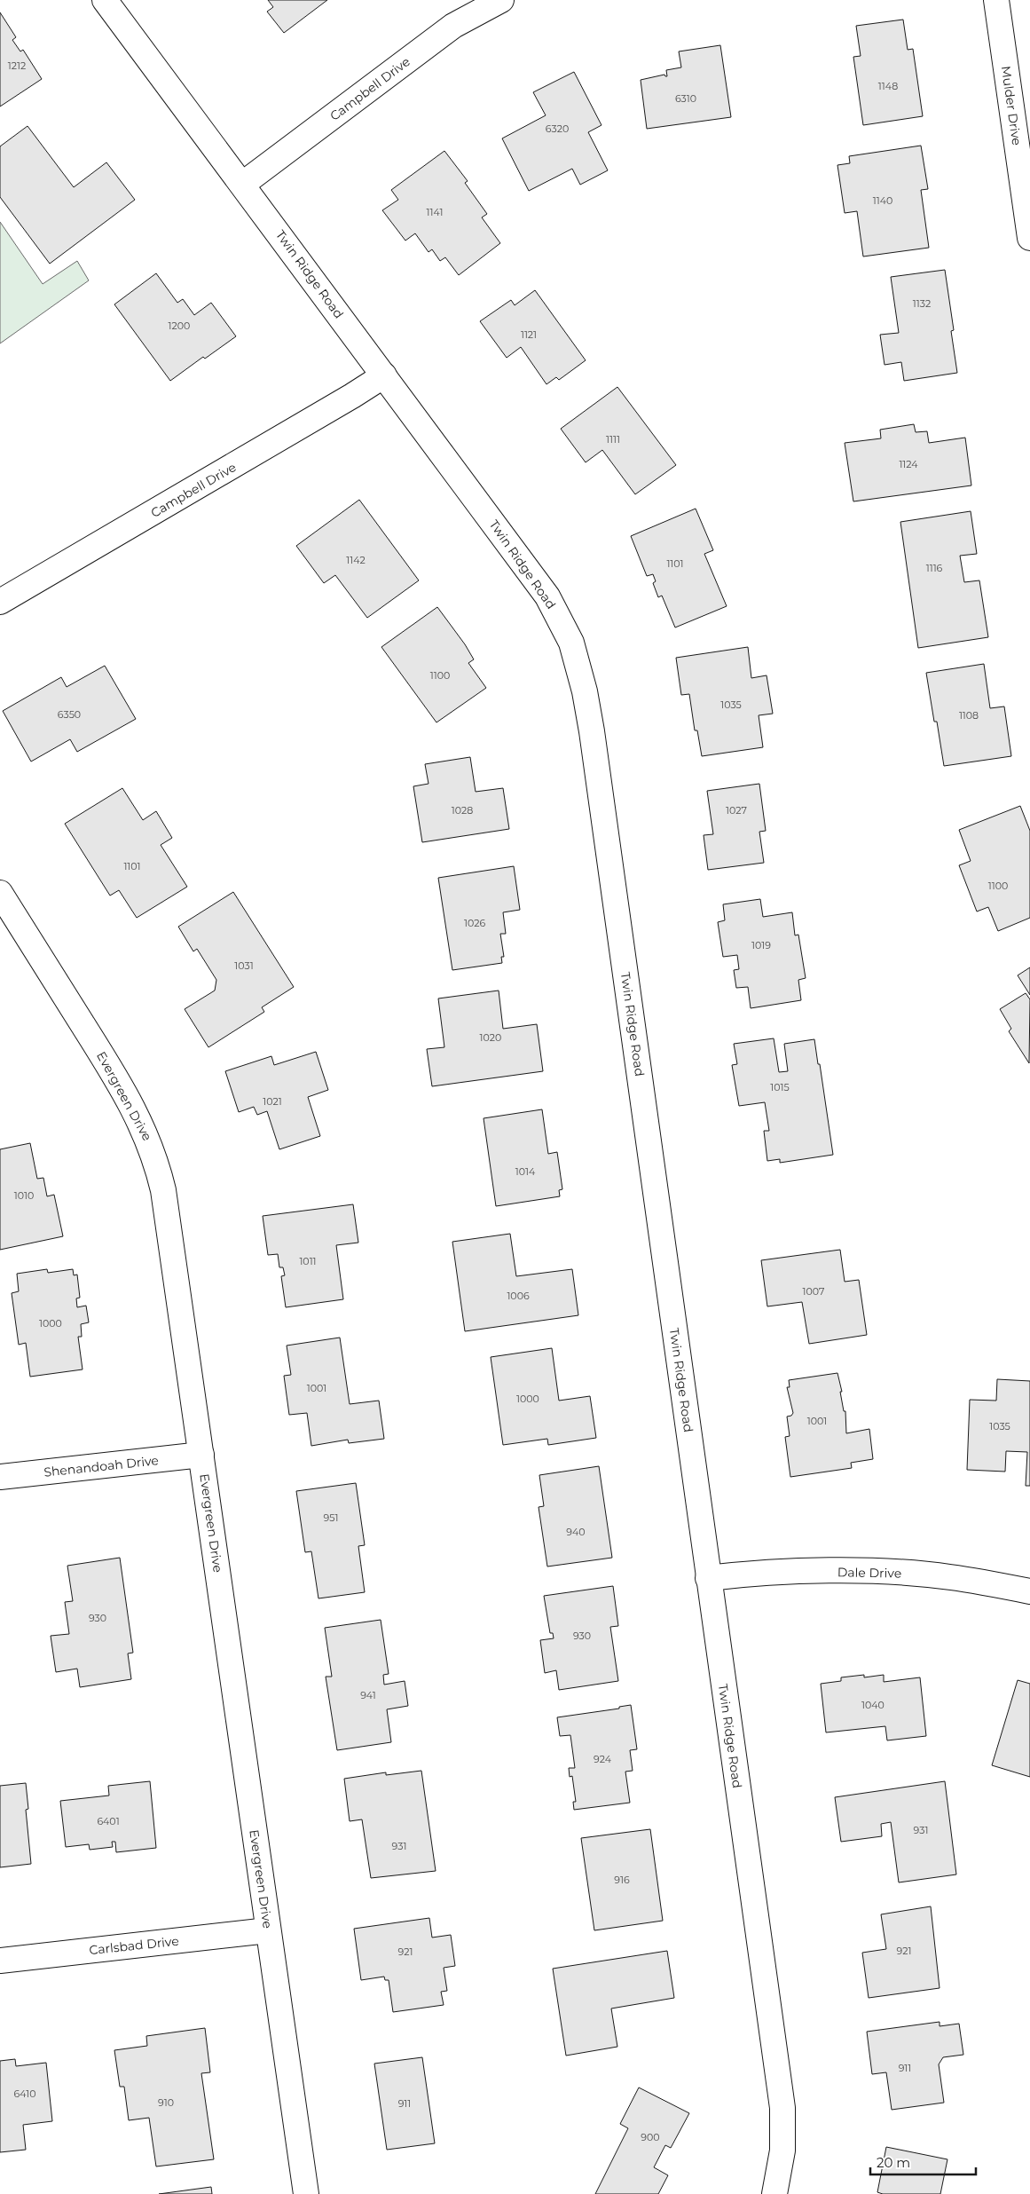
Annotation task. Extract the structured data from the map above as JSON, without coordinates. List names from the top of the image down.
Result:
{
  "streets": {
    "street": [
      "Campbell Drive",
      "Mulder Drive",
      "Twin Ridge Road",
      "Evergreen Drive",
      "Shenandoah Drive",
      "Dale Drive",
      "Carlsbad Drive"
    ]
  },
  "crossings": [
    ["Campbell Drive", "Twin Ridge Road"],
    ["Twin Ridge Road", "Dale Drive"],
    ["Evergreen Drive", "Shenandoah Drive"],
    ["Evergreen Drive", "Carlsbad Drive"]
  ],
  "house_numbers": [
    "1212",
    "1148",
    "6310",
    "6320",
    "1140",
    "1141",
    "1132",
    "1200",
    "1121",
    "1111",
    "1124",
    "1142",
    "1101",
    "1116",
    "1100",
    "1035",
    "6350",
    "1108",
    "1028",
    "1027",
    "1101",
    "1100",
    "1026",
    "1019",
    "1031",
    "1020",
    "1015",
    "1021",
    "1014",
    "1010",
    "1011",
    "1007",
    "1006",
    "1000",
    "1001",
    "1000",
    "1001",
    "1035",
    "951",
    "940",
    "930",
    "930",
    "941",
    "1040",
    "924",
    "6401",
    "931",
    "931",
    "916",
    "921",
    "921",
    "911",
    "6410",
    "910",
    "911",
    "900"
  ],
  "scale_bar": "20 m"
}
